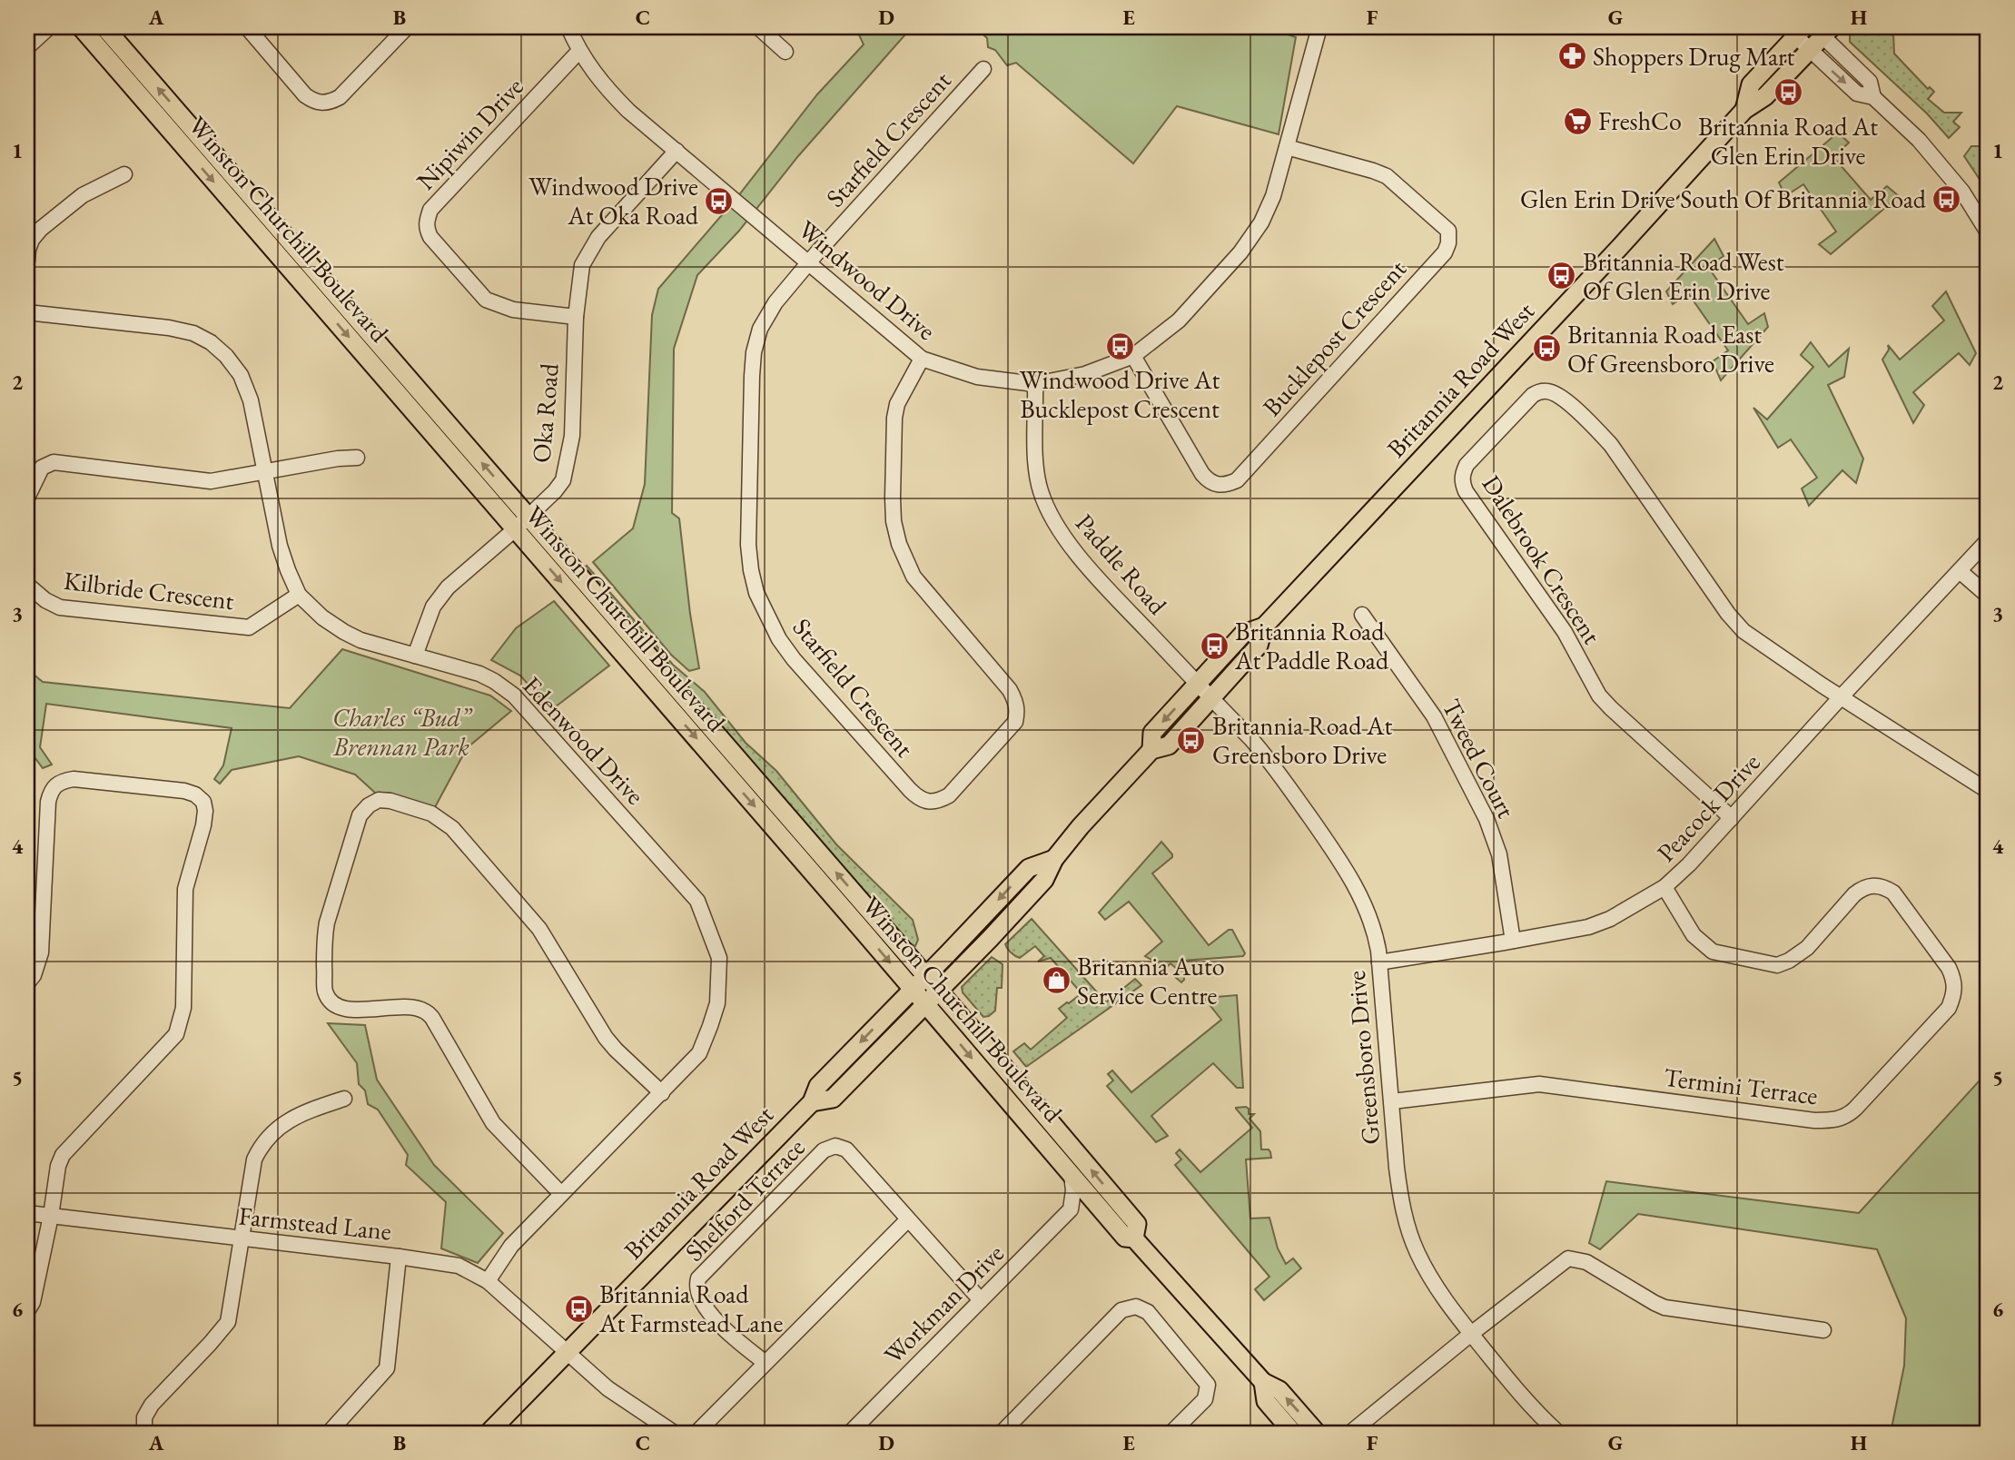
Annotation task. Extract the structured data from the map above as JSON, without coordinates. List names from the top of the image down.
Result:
{
  "streets": {
    "main road": ["Winston Churchill Boulevard", "Britannia Road West"],
    "street": [
      "Nipiwin Drive",
      "Starfield Crescent",
      "Windwood Drive",
      "Bucklepost Crescent",
      "Oka Road",
      "Dalebrook Crescent",
      "Paddle Road",
      "Kilbride Crescent",
      "Edenwood Drive",
      "Tweed Court",
      "Peacock Drive",
      "Greensboro Drive",
      "Termini Terrace",
      "Shelford Terrace",
      "Farmstead Lane",
      "Workman Drive"
    ]
  },
  "crossings": [
    ["Nipiwin Drive", "Windwood Drive"],
    ["Nipiwin Drive", "Oka Road"],
    ["Starfield Crescent", "Windwood Drive"],
    ["Winston Churchill Boulevard", "Britannia Road West"],
    ["Winston Churchill Boulevard", "Oka Road"],
    ["Windwood Drive", "Bucklepost Crescent"],
    ["Windwood Drive", "Oka Road"],
    ["Windwood Drive", "Paddle Road"],
    ["Britannia Road West", "Paddle Road"],
    ["Britannia Road West", "Greensboro Drive"],
    ["Britannia Road West", "Farmstead Lane"],
    ["Oka Road", "Edenwood Drive"],
    ["Dalebrook Crescent", "Peacock Drive"],
    ["Paddle Road", "Greensboro Drive"],
    ["Kilbride Crescent", "Edenwood Drive"],
    ["Edenwood Drive", "Farmstead Lane"],
    ["Tweed Court", "Peacock Drive"],
    ["Peacock Drive", "Greensboro Drive"],
    ["Peacock Drive", "Termini Terrace"],
    ["Greensboro Drive", "Termini Terrace"],
    ["Shelford Terrace", "Workman Drive"]
  ],
  "parks": ["Charles “Bud” Brennan Park"],
  "places": {
    "pharmacy": ["Shoppers Drug Mart"],
    "bus stop": [
      "Britannia Road At Glen Erin Drive",
      "Glen Erin Drive South Of Britannia Road",
      "Windwood Drive At Oka Road",
      "Britannia Road West Of Glen Erin Drive",
      "Windwood Drive At Bucklepost Crescent",
      "Britannia Road East Of Greensboro Drive",
      "Britannia Road At Paddle Road",
      "Britannia Road At Greensboro Drive",
      "Britannia Road At Farmstead Lane"
    ],
    "supermarket": ["FreshCo"],
    "shop": ["Britannia Auto Service Centre"]
  },
  "grid": {
    "columns": [
      "A",
      "B",
      "C",
      "D",
      "E",
      "F",
      "G",
      "H"
    ],
    "rows": [
      "1",
      "2",
      "3",
      "4",
      "5",
      "6"
    ]
  }
}
